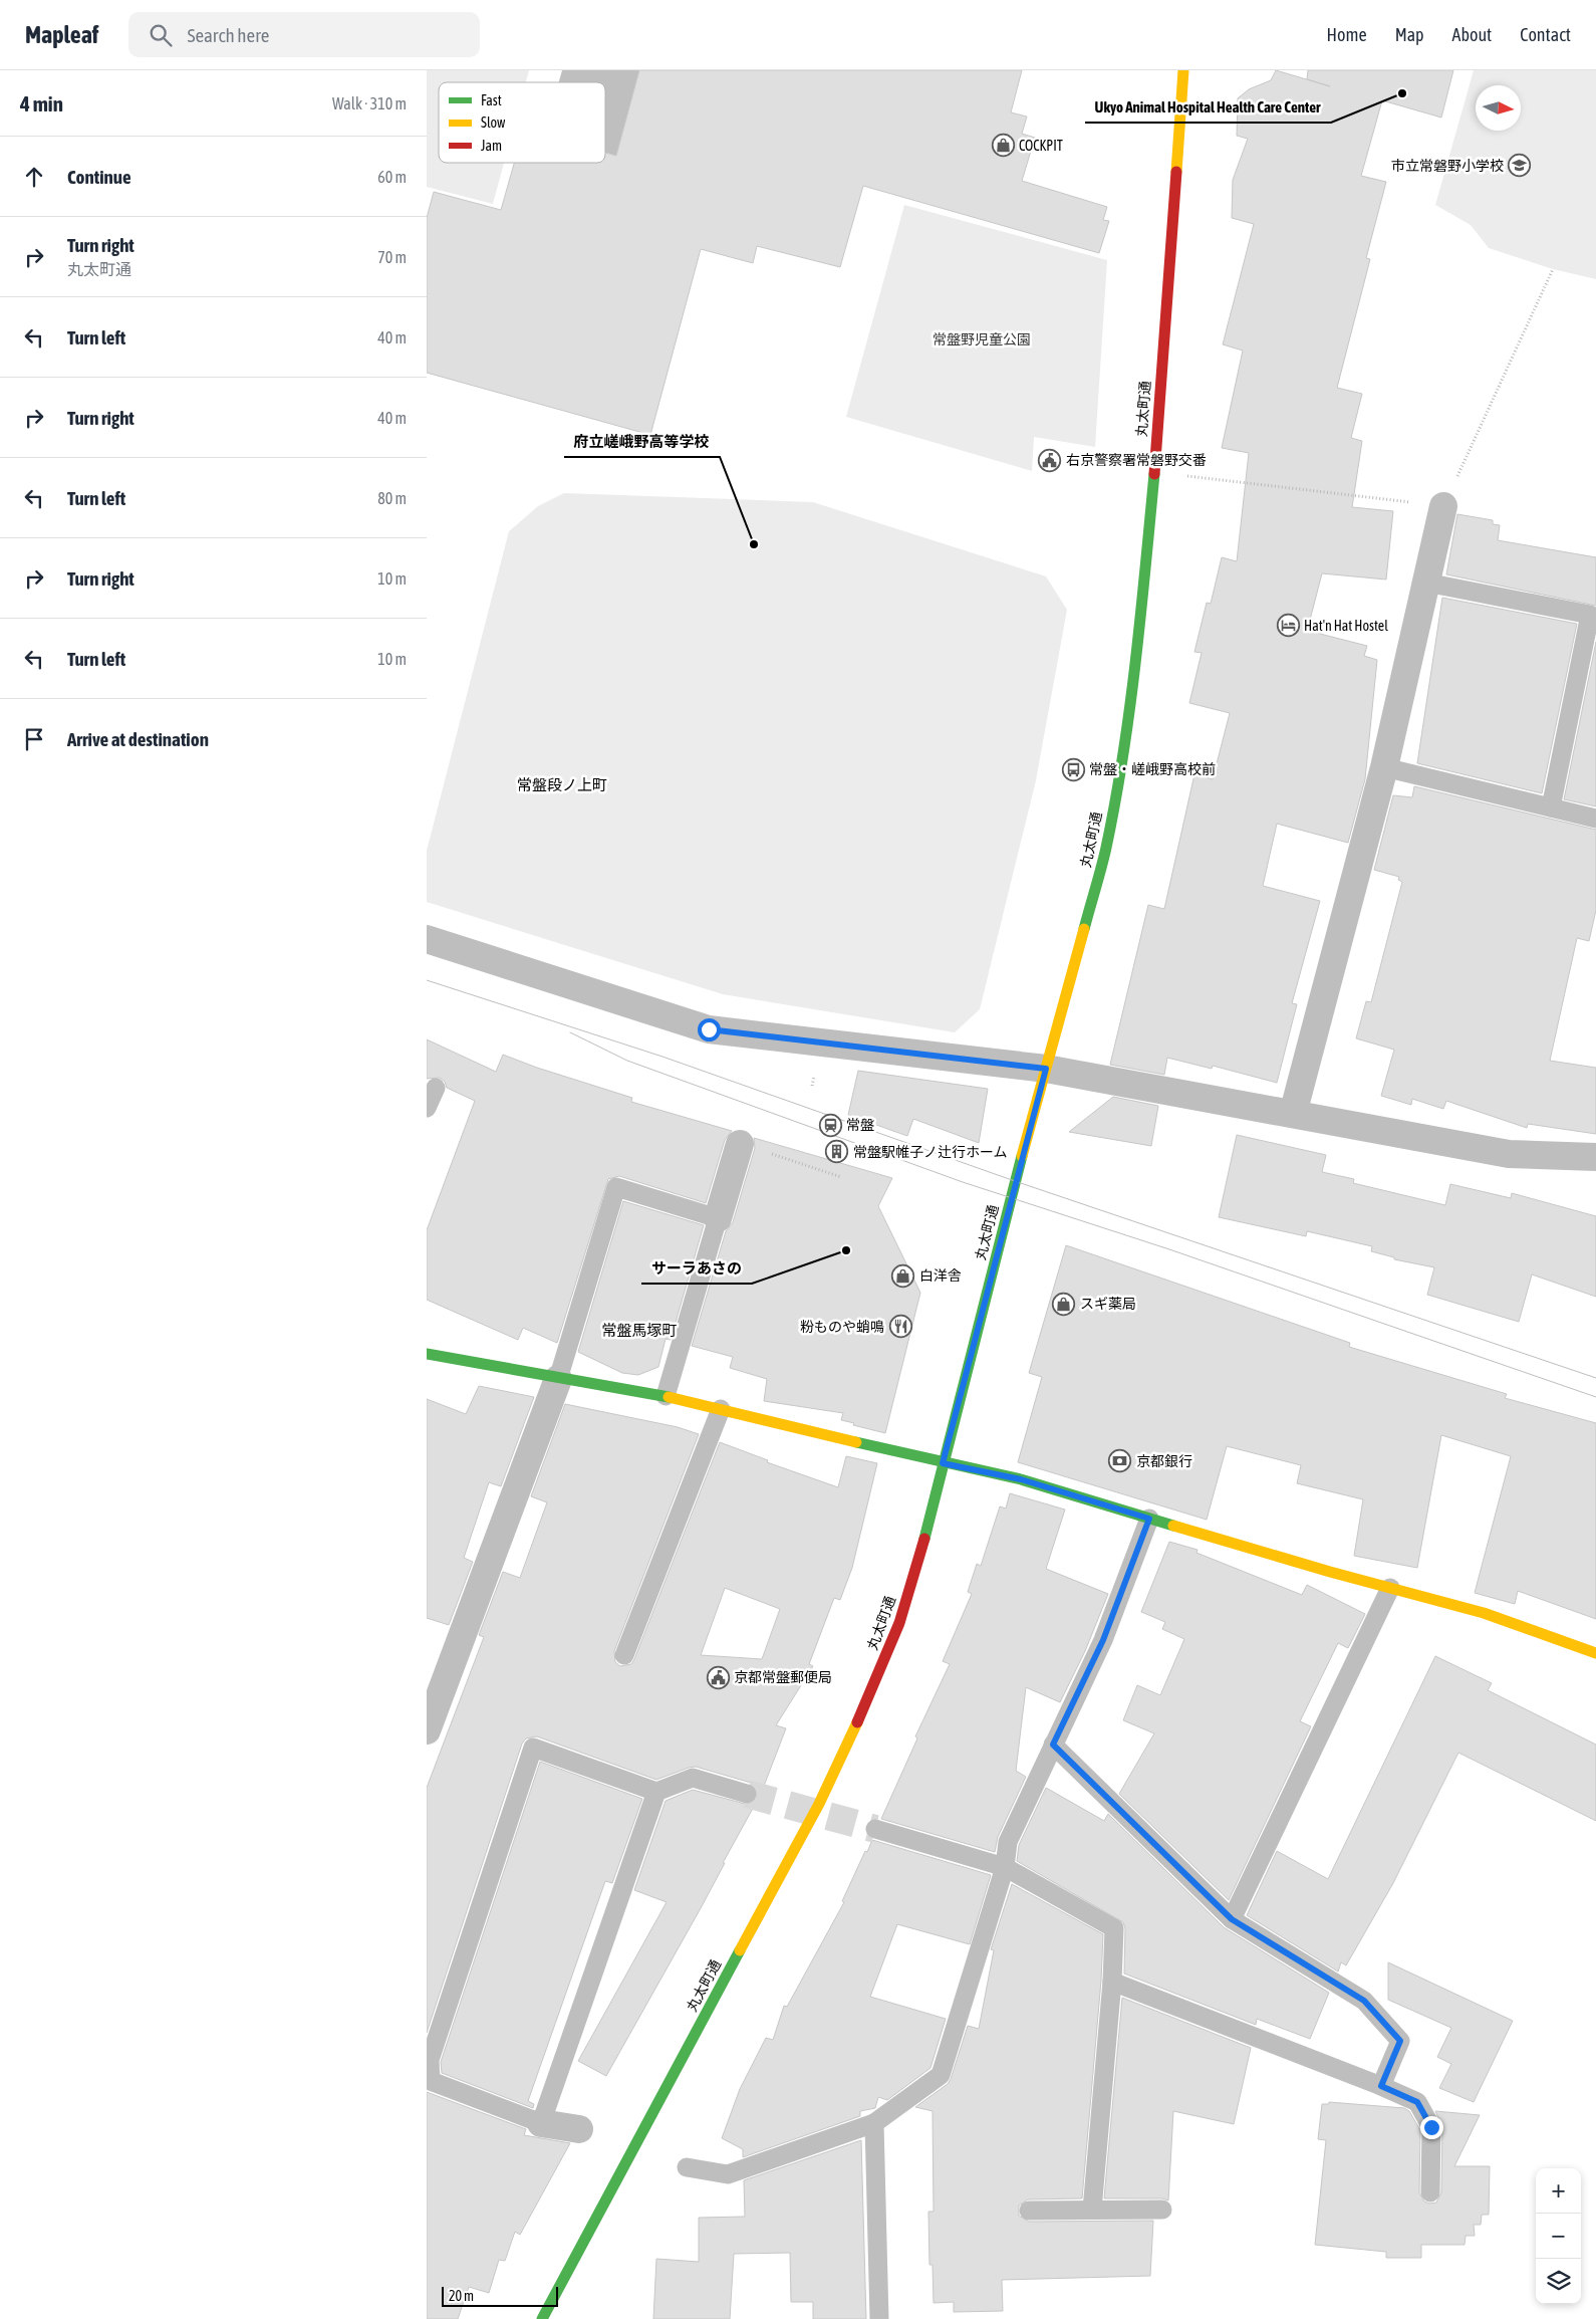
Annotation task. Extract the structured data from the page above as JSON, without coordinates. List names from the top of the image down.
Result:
{
  "streets": {
    "main road": ["丸太町通"]
  },
  "districts": ["常盤段ノ上町", "常盤馬塚町"],
  "parks": ["常盤野児童公園"],
  "places": {
    "other": ["Ukyo Animal Hospital Health Care Center", "府立嵯峨野高等学校", "サーラあさの"],
    "shop": ["COCKPIT", "白洋舎", "スギ薬局"],
    "school or university": ["市立常磐野小学校"],
    "public building": ["右京警察署常磐野交番", "京都常盤郵便局"],
    "hotel": ["Hat'n Hat Hostel"],
    "bus stop": ["常盤・嵯峨野高校前"],
    "station": ["常盤"],
    "building": ["常盤駅帷子ノ辻行ホーム"],
    "restaurant": ["粉ものや蛸鳴"],
    "bank": ["京都銀行"]
  },
  "legend": ["Fast", "Slow", "Jam"],
  "scale_bar": "20 m",
  "north": "right",
  "page": {
    "header": "Mapleaf",
    "search": "Search here",
    "nav": [
      "Home",
      "Map",
      "About",
      "Contact"
    ],
    "heading": ["4 min", "Walk · 310 m"],
    "list": [
      ["Continue", "60 m"],
      ["Turn right", "丸太町通", "70 m"],
      ["Turn left", "40 m"],
      ["Turn right", "40 m"],
      ["Turn left", "80 m"],
      ["Turn right", "10 m"],
      ["Turn left", "10 m"],
      "Arrive at destination"
    ],
    "map_buttons": ["+", "−"],
    "scale": "20 m"
  }
}
